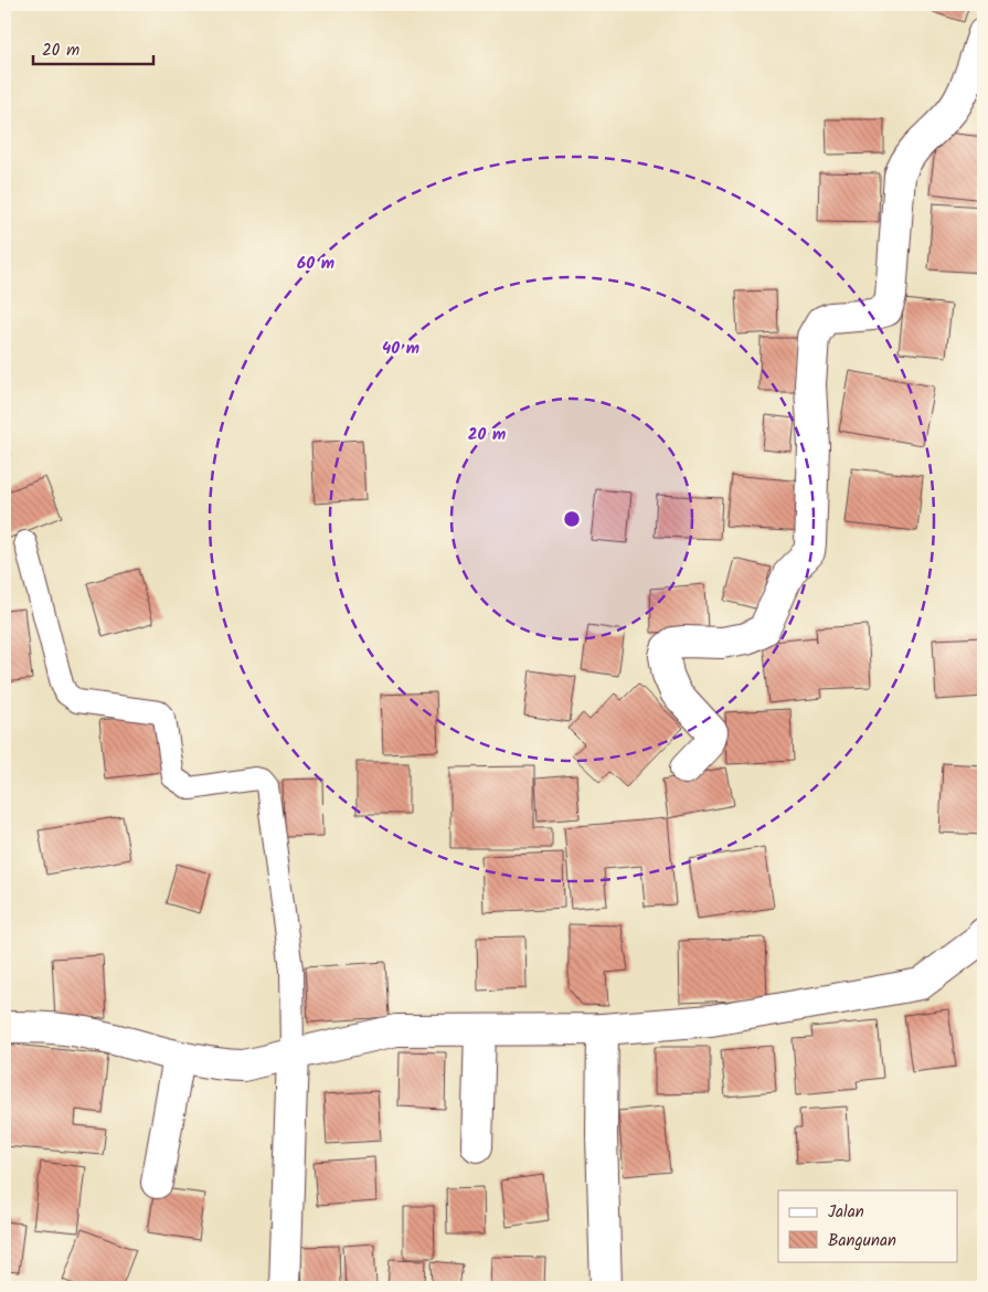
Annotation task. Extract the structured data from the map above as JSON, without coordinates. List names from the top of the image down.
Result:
{
  "legend": ["Jalan", "Bangunan"],
  "scale_bar": "20 m",
  "rings": ["60 m", "40 m", "20 m"]
}
